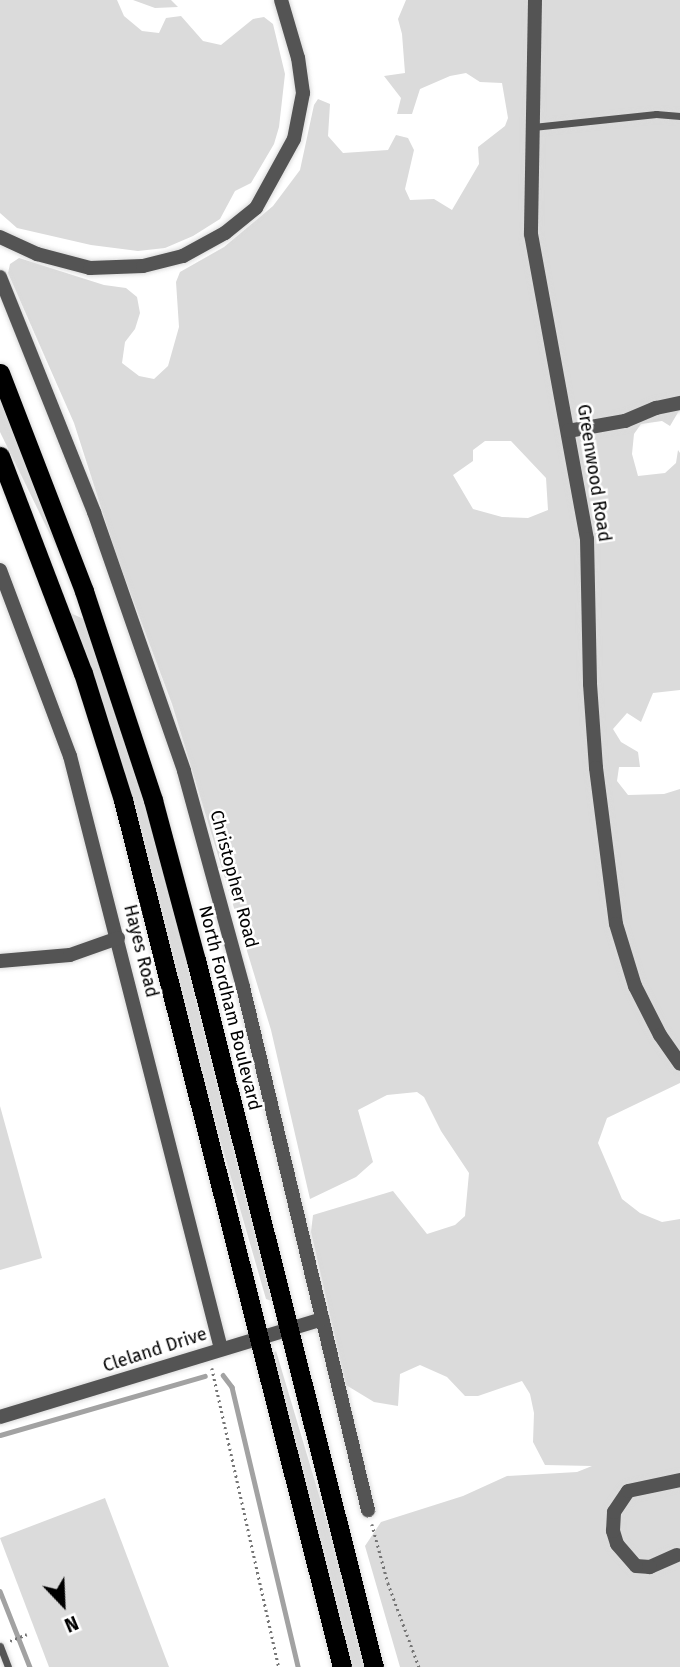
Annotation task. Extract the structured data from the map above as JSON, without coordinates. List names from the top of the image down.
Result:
{
  "streets": {
    "highway": ["North Fordham Boulevard"],
    "street": [
      "Greenwood Road",
      "Christopher Road",
      "Hayes Road",
      "Cleland Drive"
    ]
  },
  "crossings": [
    ["Christopher Road", "Cleland Drive"],
    ["Hayes Road", "Cleland Drive"],
    ["North Fordham Boulevard", "Cleland Drive"]
  ],
  "north": "bottom right"
}
